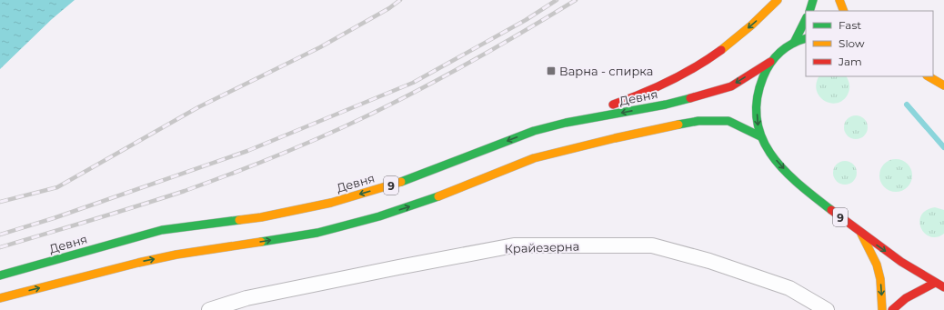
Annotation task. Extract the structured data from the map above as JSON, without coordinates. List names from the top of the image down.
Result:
{
  "streets": {
    "main road": ["Девня", "9"],
    "street": ["Кpaйeзepнa"]
  },
  "crossings": [
    ["Девня", "9"]
  ],
  "places": {
    "transit": ["Варна - спирка"]
  },
  "legend": ["Fast", "Slow", "Jam"]
}
